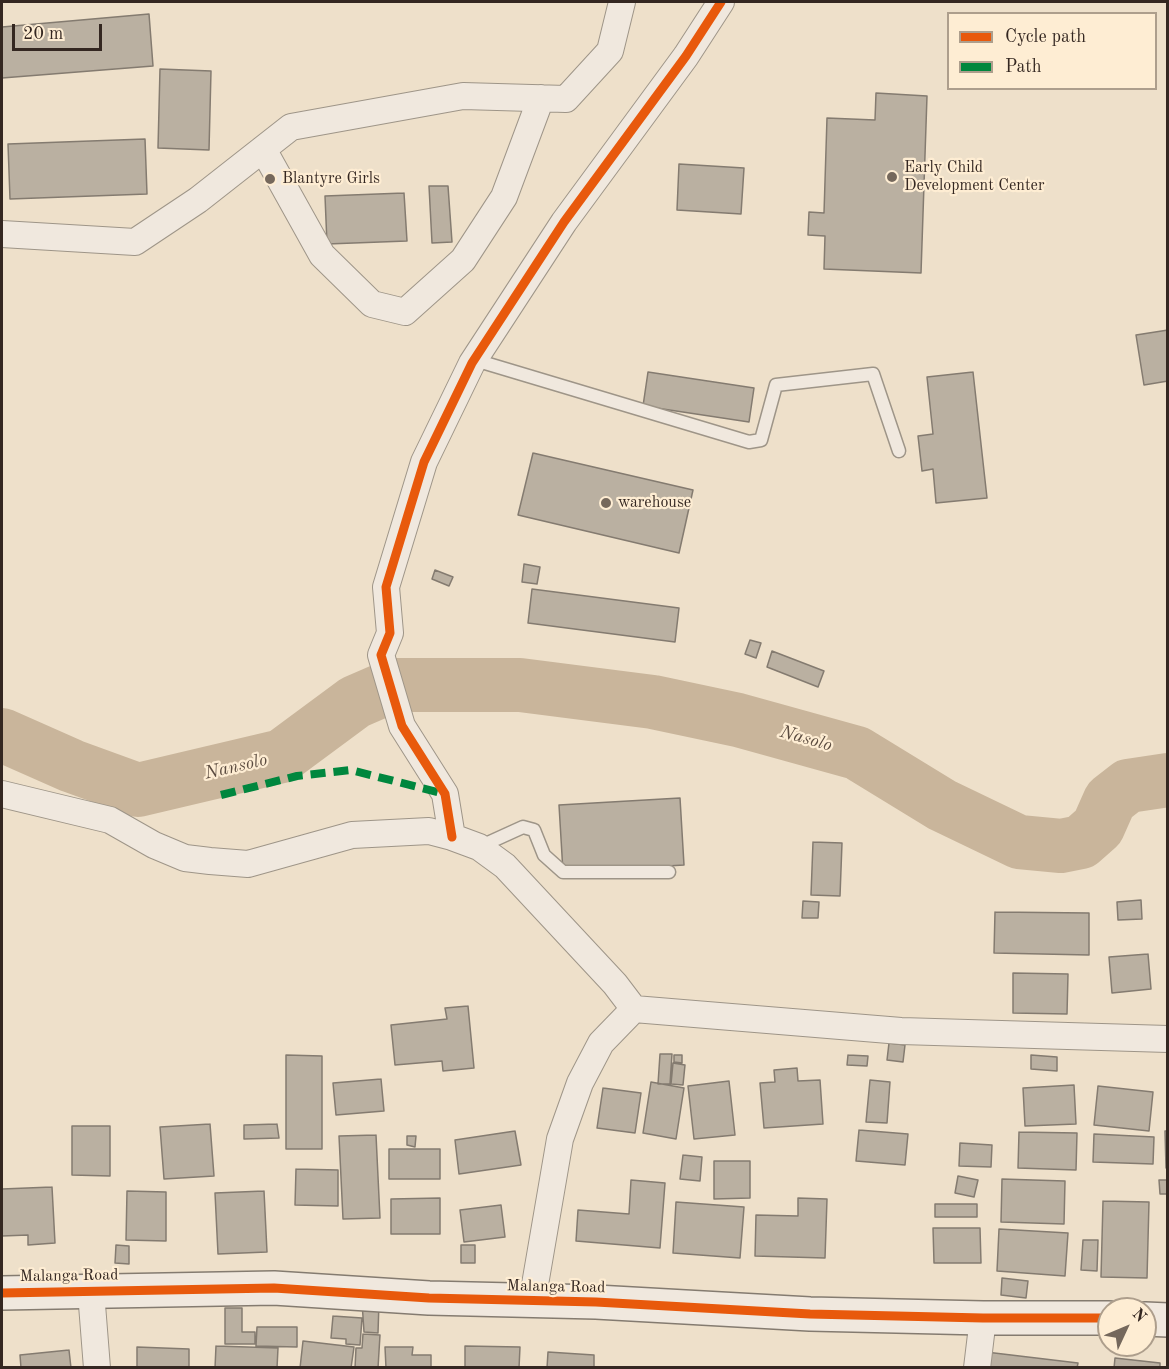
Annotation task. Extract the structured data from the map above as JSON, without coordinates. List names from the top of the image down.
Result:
{
  "streets": {
    "street": ["Malanga Road"]
  },
  "water": ["Nasolo", "Nansolo"],
  "places": ["Early Child Development Center", "Blantyre Girls", "warehouse"],
  "legend": ["Cycle path", "Path"],
  "scale_bar": "20 m",
  "north": "top right"
}
